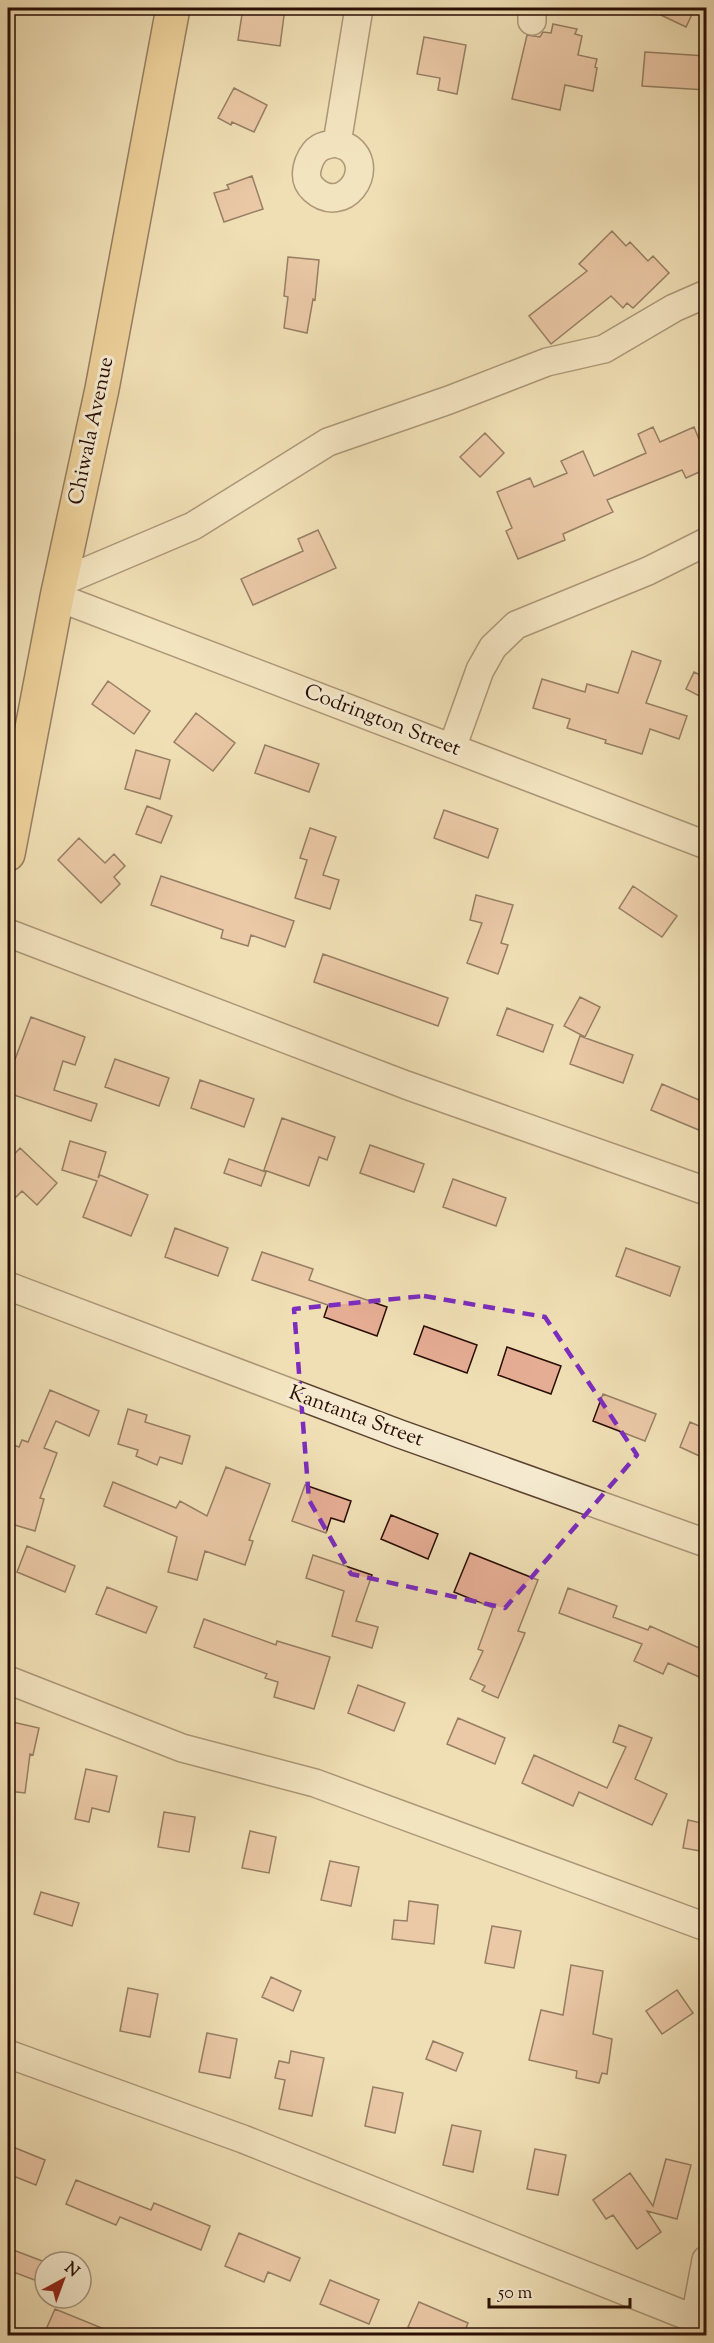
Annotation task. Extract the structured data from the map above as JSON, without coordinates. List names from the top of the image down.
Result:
{
  "streets": {
    "main road": ["Chiwala Avenue"],
    "street": ["Codrington Street", "Kantanta Street"]
  },
  "crossings": [
    ["Chiwala Avenue", "Codrington Street"]
  ],
  "scale_bar": "50 m",
  "north": "top right"
}
